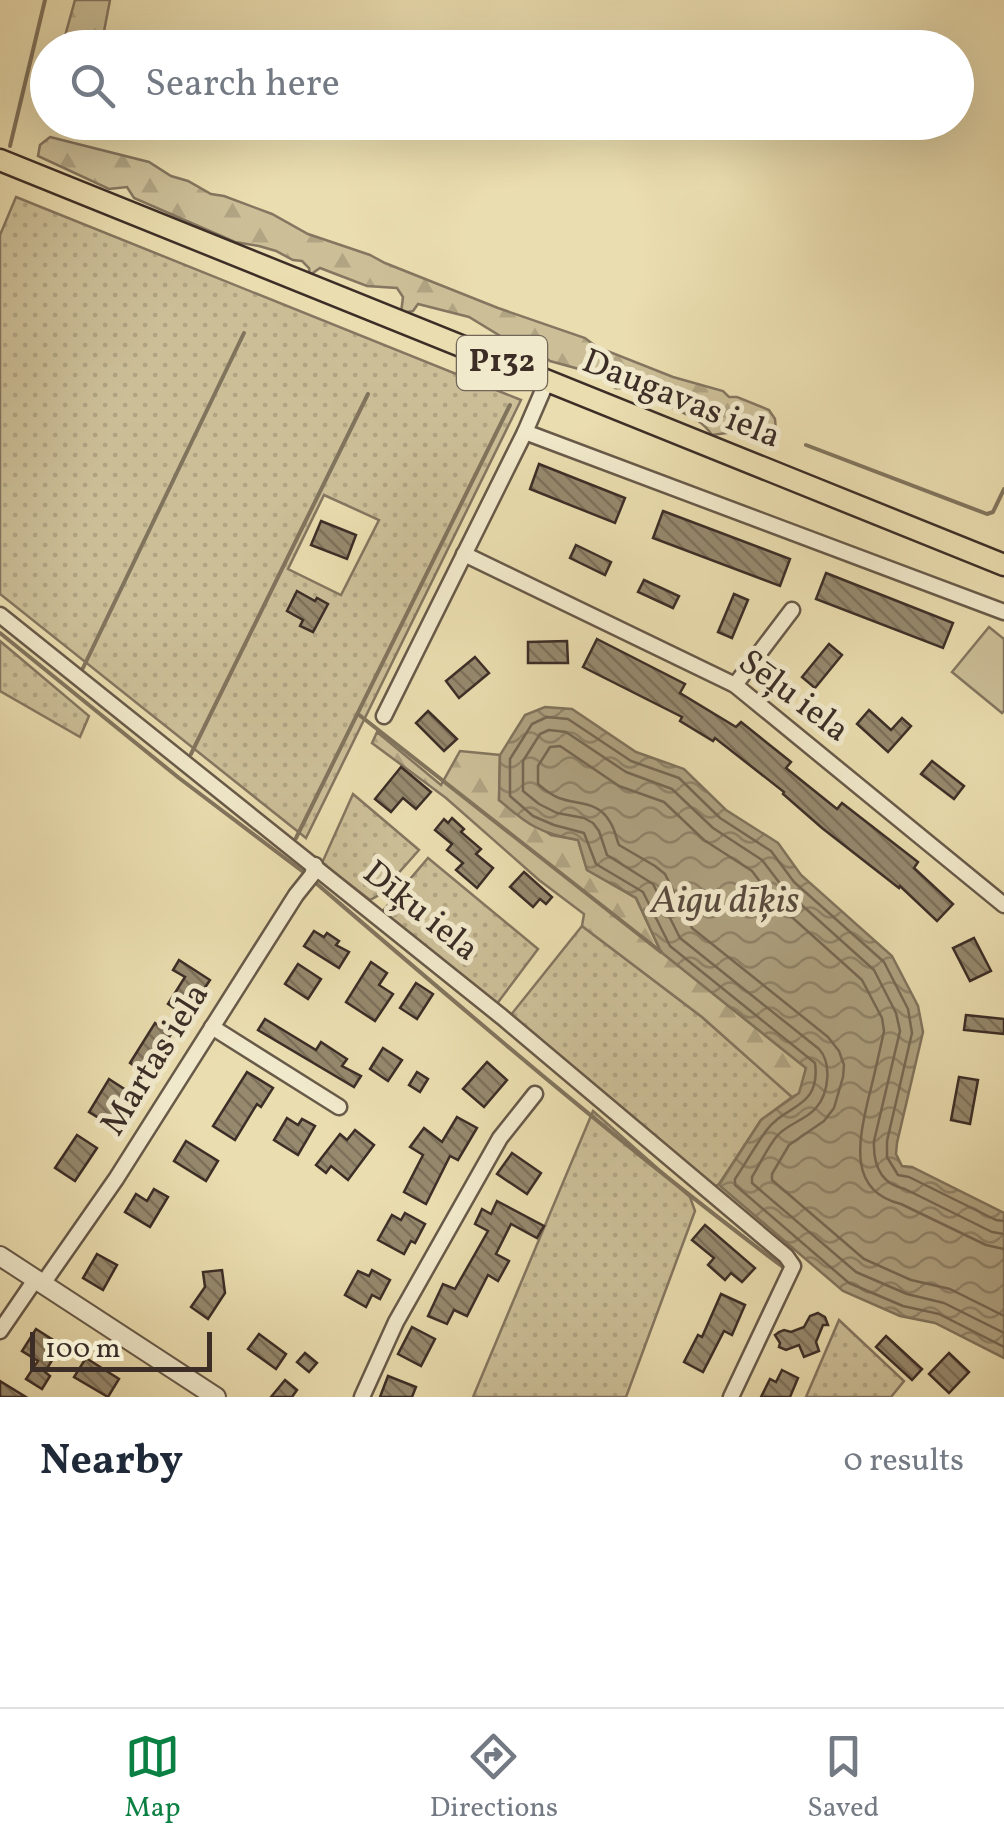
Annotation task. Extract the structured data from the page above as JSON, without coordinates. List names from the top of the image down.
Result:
{
  "streets": {
    "main road": ["P132", "Daugavas iela"],
    "street": ["Sēļu iela", "Dīķu iela", "Martas iela"]
  },
  "crossings": [
    ["Dīķu iela", "Martas iela"]
  ],
  "water": ["Aigu dīķis"],
  "scale_bar": "100 m",
  "page": {
    "search": "Search here",
    "scale": "100 m",
    "heading": ["Nearby", "0 results"],
    "nav": ["Map", "Directions", "Saved"]
  }
}
